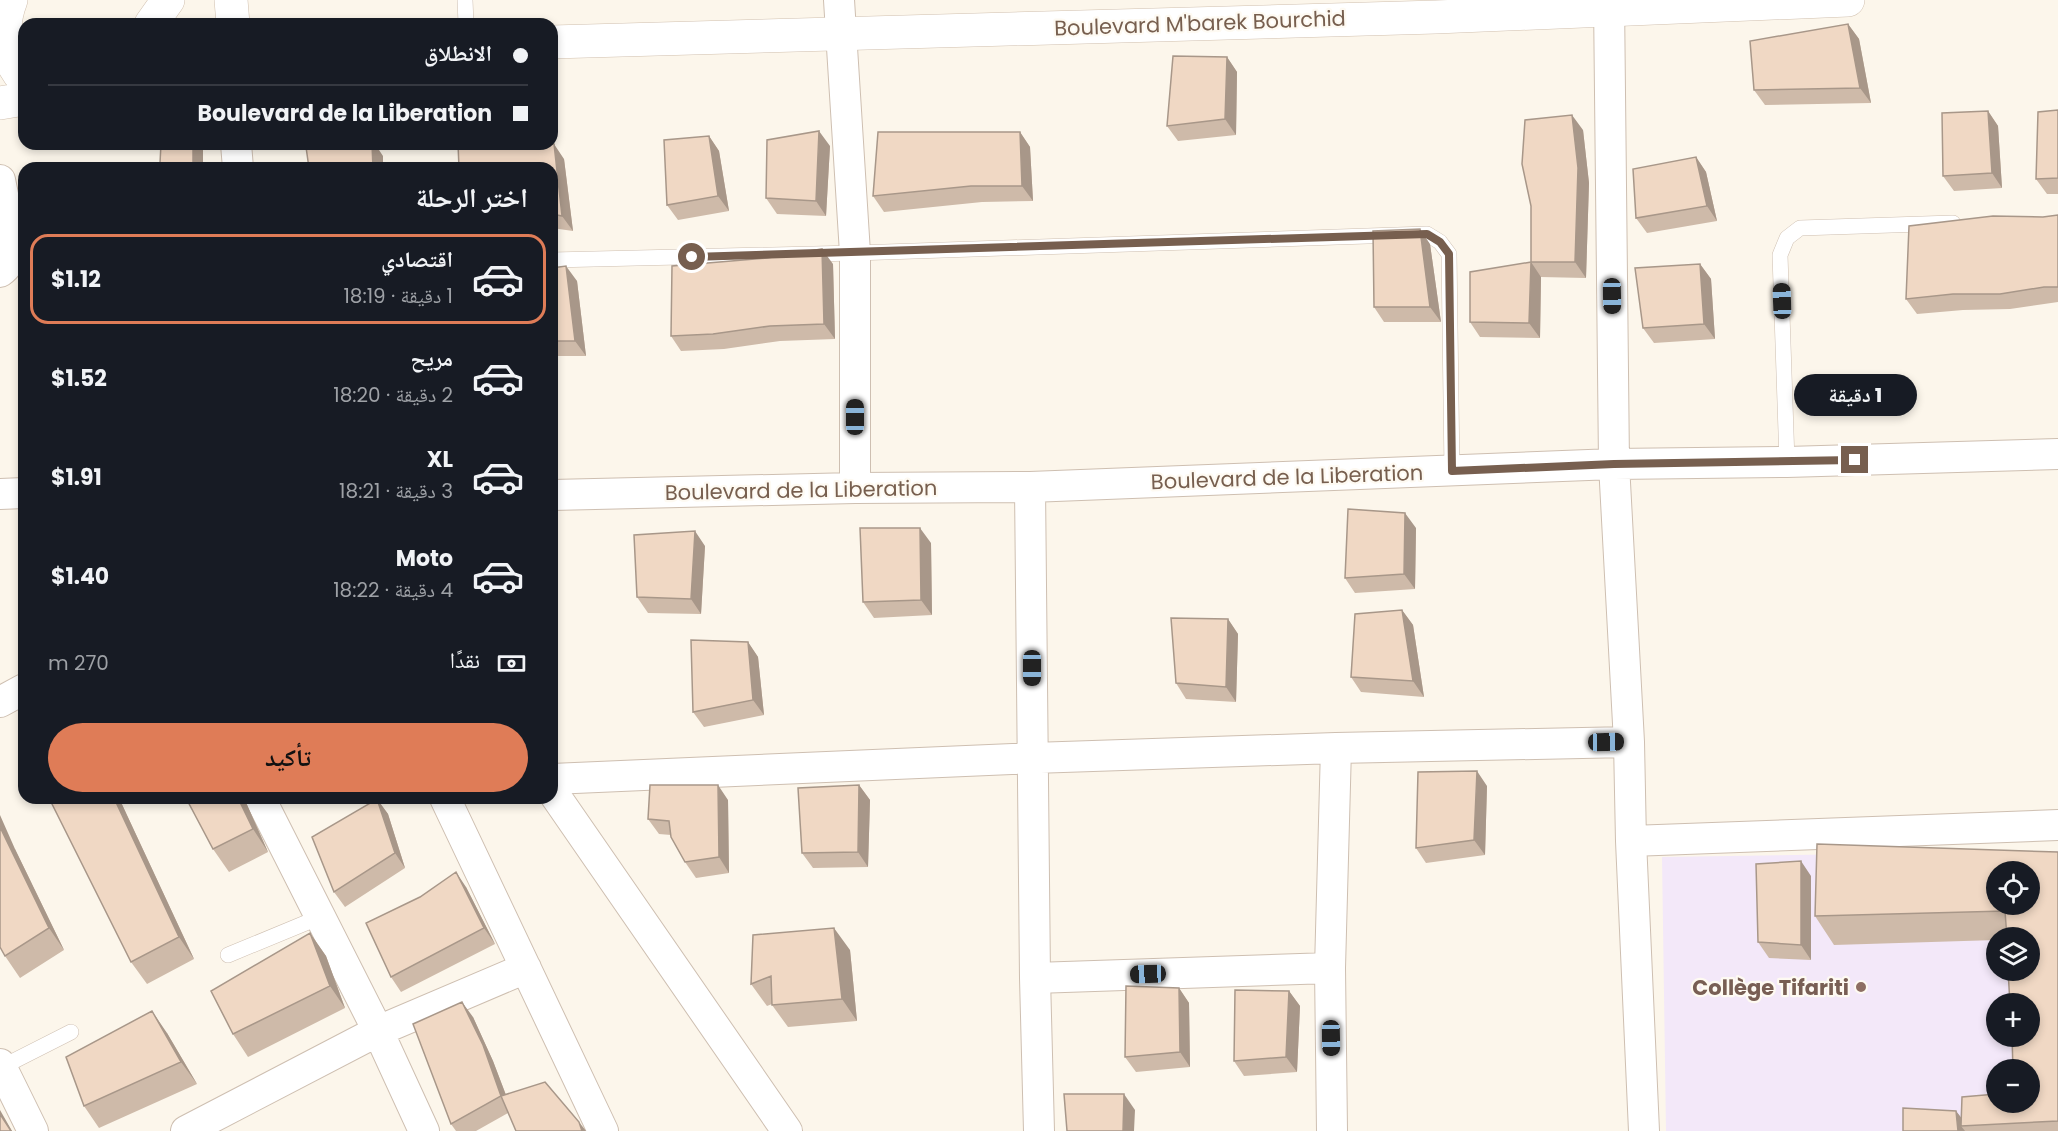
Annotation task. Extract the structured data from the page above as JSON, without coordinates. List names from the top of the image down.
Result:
{
  "streets": {
    "street": ["Boulevard M'barek Bourchid", "Boulevard de la Liberation"]
  },
  "places": ["Collège Tifariti"],
  "page": {
    "banner": ["الانطلاق", "Boulevard de la Liberation"],
    "heading": "اختر الرحلة",
    "list": [
      {
        "name": "اقتصادي",
        "note": "1 دقيقة · 18:19",
        "value": "$1.12"
      },
      {
        "name": "مريح",
        "note": "2 دقيقة · 18:20",
        "value": "$1.52"
      },
      {
        "name": "XL",
        "note": "3 دقيقة · 18:21",
        "value": "$1.91"
      },
      {
        "name": "Moto",
        "note": "4 دقيقة · 18:22",
        "value": "$1.40"
      }
    ],
    "bubble": "1 دقيقة",
    "pay": ["نقدًا", "270 m"],
    "buttons": "تأكيد",
    "map_buttons": ["+", "−"]
  }
}
